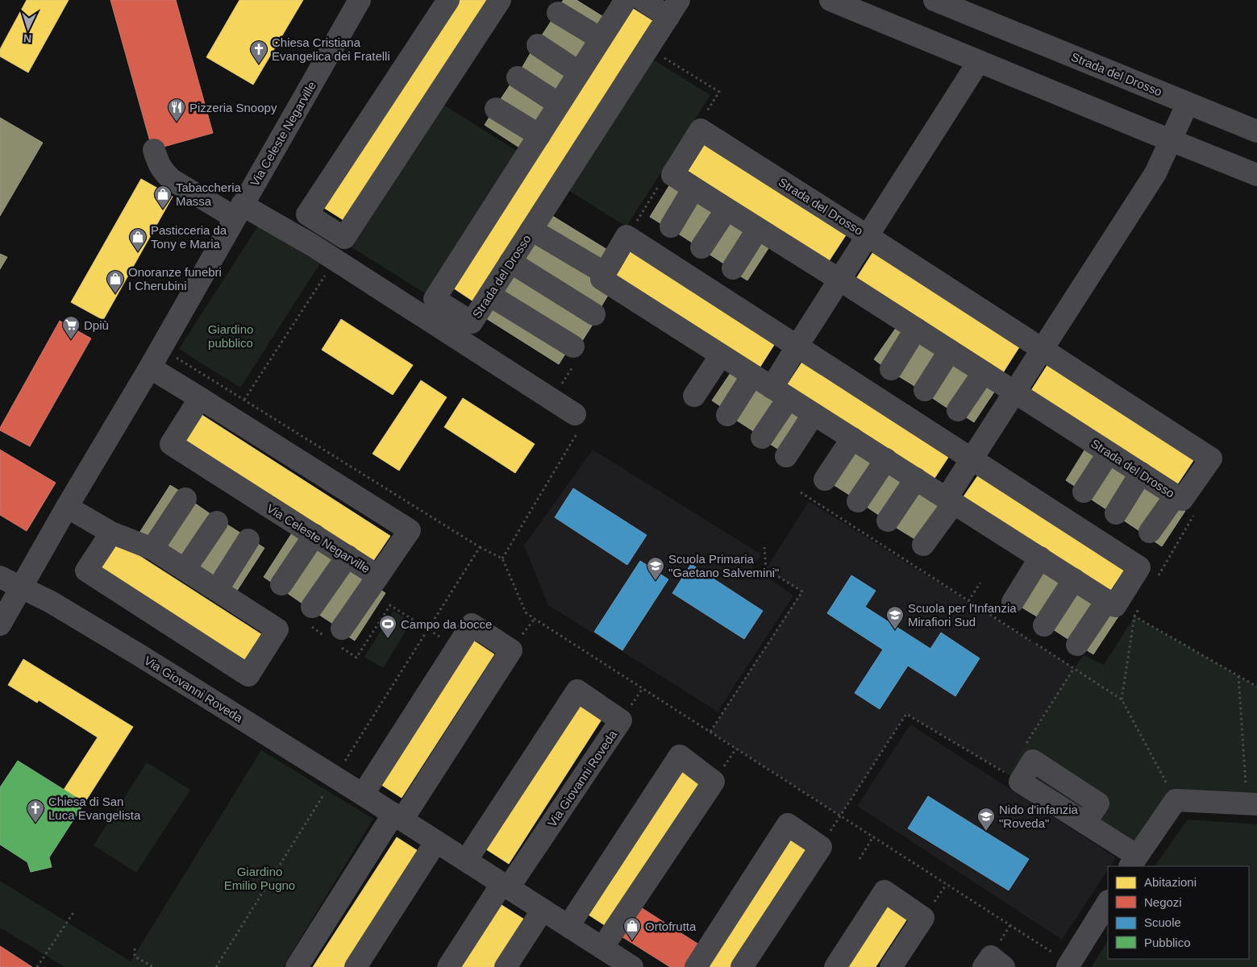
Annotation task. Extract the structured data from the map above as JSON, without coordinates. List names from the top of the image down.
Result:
{
  "streets": {
    "street": ["Strada del Drosso", "Via Celeste Negarville", "Via Giovanni Roveda"]
  },
  "crossings": [
    ["Via Celeste Negarville", "Via Giovanni Roveda"]
  ],
  "parks": ["Giardino pubblico", "Giardino Emilio Pugno"],
  "places": {
    "church": ["Chiesa Cristiana Evangelica dei Fratelli", "Chiesa di San Luca Evangelista"],
    "restaurant": ["Pizzeria Snoopy"],
    "shop": [
      "Tabaccheria Massa",
      "Pasticceria da Tony e Maria",
      "Onoranze funebri I Cherubini",
      "Ortofrutta"
    ],
    "supermarket": ["Dpiù"],
    "school or university": ["Scuola Primaria \"Gaetano Salvemini\"", "Scuola per l'Infanzia Mirafiori Sud", "Nido d'infanzia \"Roveda\""],
    "sports": ["Campo da bocce"]
  },
  "legend": [
    "Abitazioni",
    "Negozi",
    "Scuole",
    "Pubblico"
  ],
  "north": "bottom"
}
